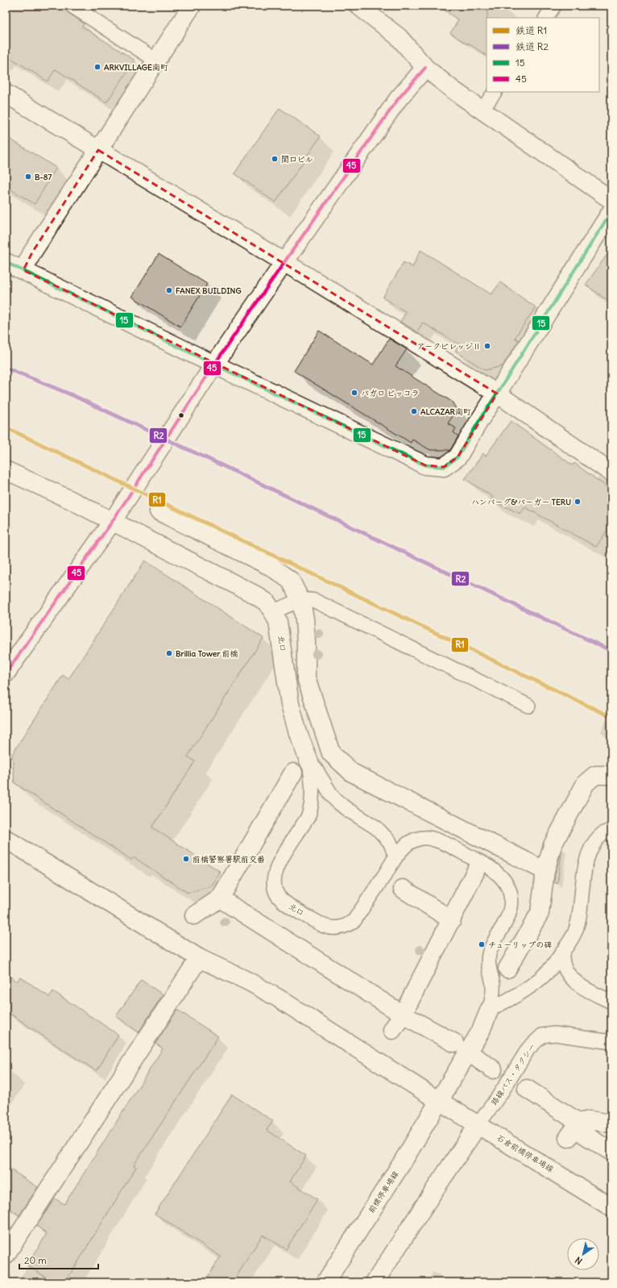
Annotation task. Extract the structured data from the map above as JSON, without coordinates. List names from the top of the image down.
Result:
{
  "streets": {
    "street": ["北口", "石倉前橋停車場線", "前橋停車場線"],
    "lane": ["路線バス・タクシー"]
  },
  "crossings": [
    ["北口", "石倉前橋停車場線"],
    ["北口", "前橋停車場線"],
    ["路線バス・タクシー", "石倉前橋停車場線"],
    ["石倉前橋停車場線", "前橋停車場線"]
  ],
  "places": [
    "ARKVILLAGE南町",
    "関口ビル",
    "B-87",
    "FANEX BUILDING",
    "アークビレッジⅡ",
    "バガロ ピッコラ",
    "ALCAZAR南町",
    "ハンバーグ&バーガー TERU",
    "Brillia Tower 前橋",
    "前橋警察署駅前交番",
    "チューリップの碑"
  ],
  "lines": [
    "transit line 45",
    "transit line 15",
    "rail line R2",
    "rail line R1"
  ],
  "legend": [
    "鉄道 R1",
    "鉄道 R2",
    "15",
    "45"
  ],
  "scale_bar": "20 m",
  "north": "bottom left"
}
